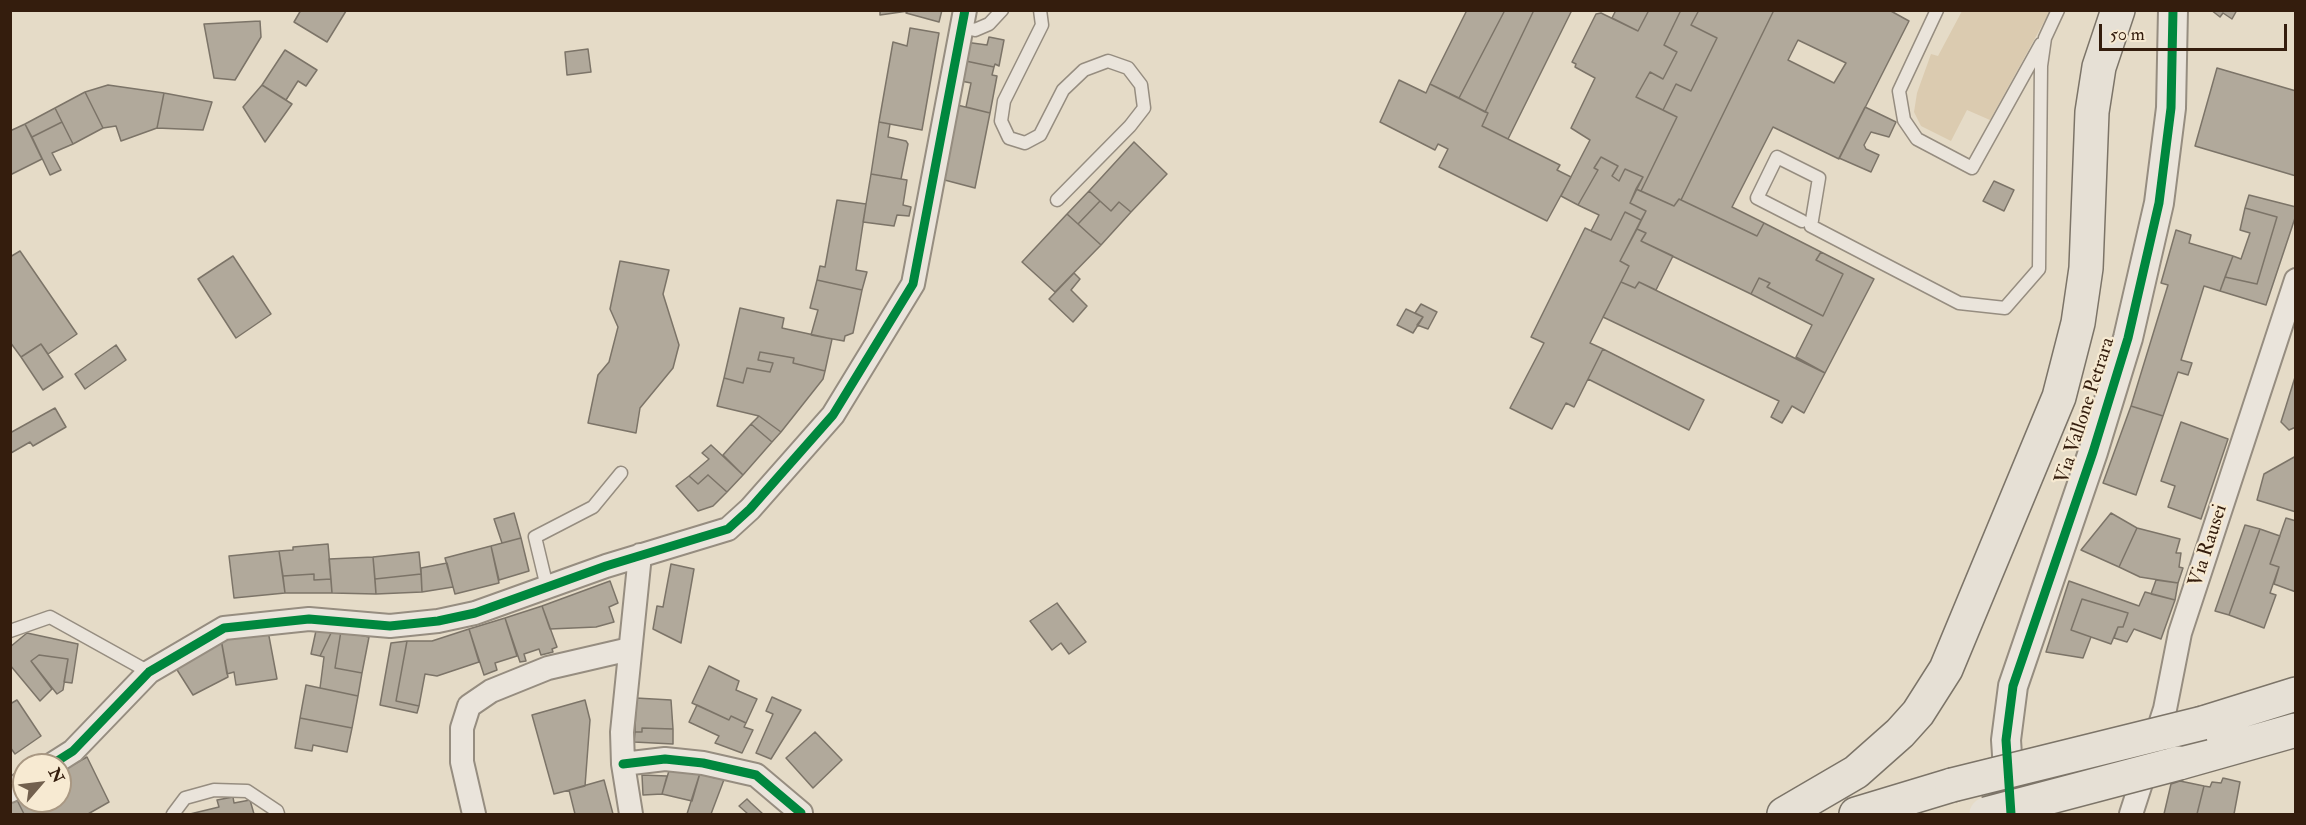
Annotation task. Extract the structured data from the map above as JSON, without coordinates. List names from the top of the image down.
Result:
{
  "streets": {
    "street": ["Via Vallone Petrara", "Via Rausei"]
  },
  "scale_bar": "50 m",
  "north": "top right"
}
